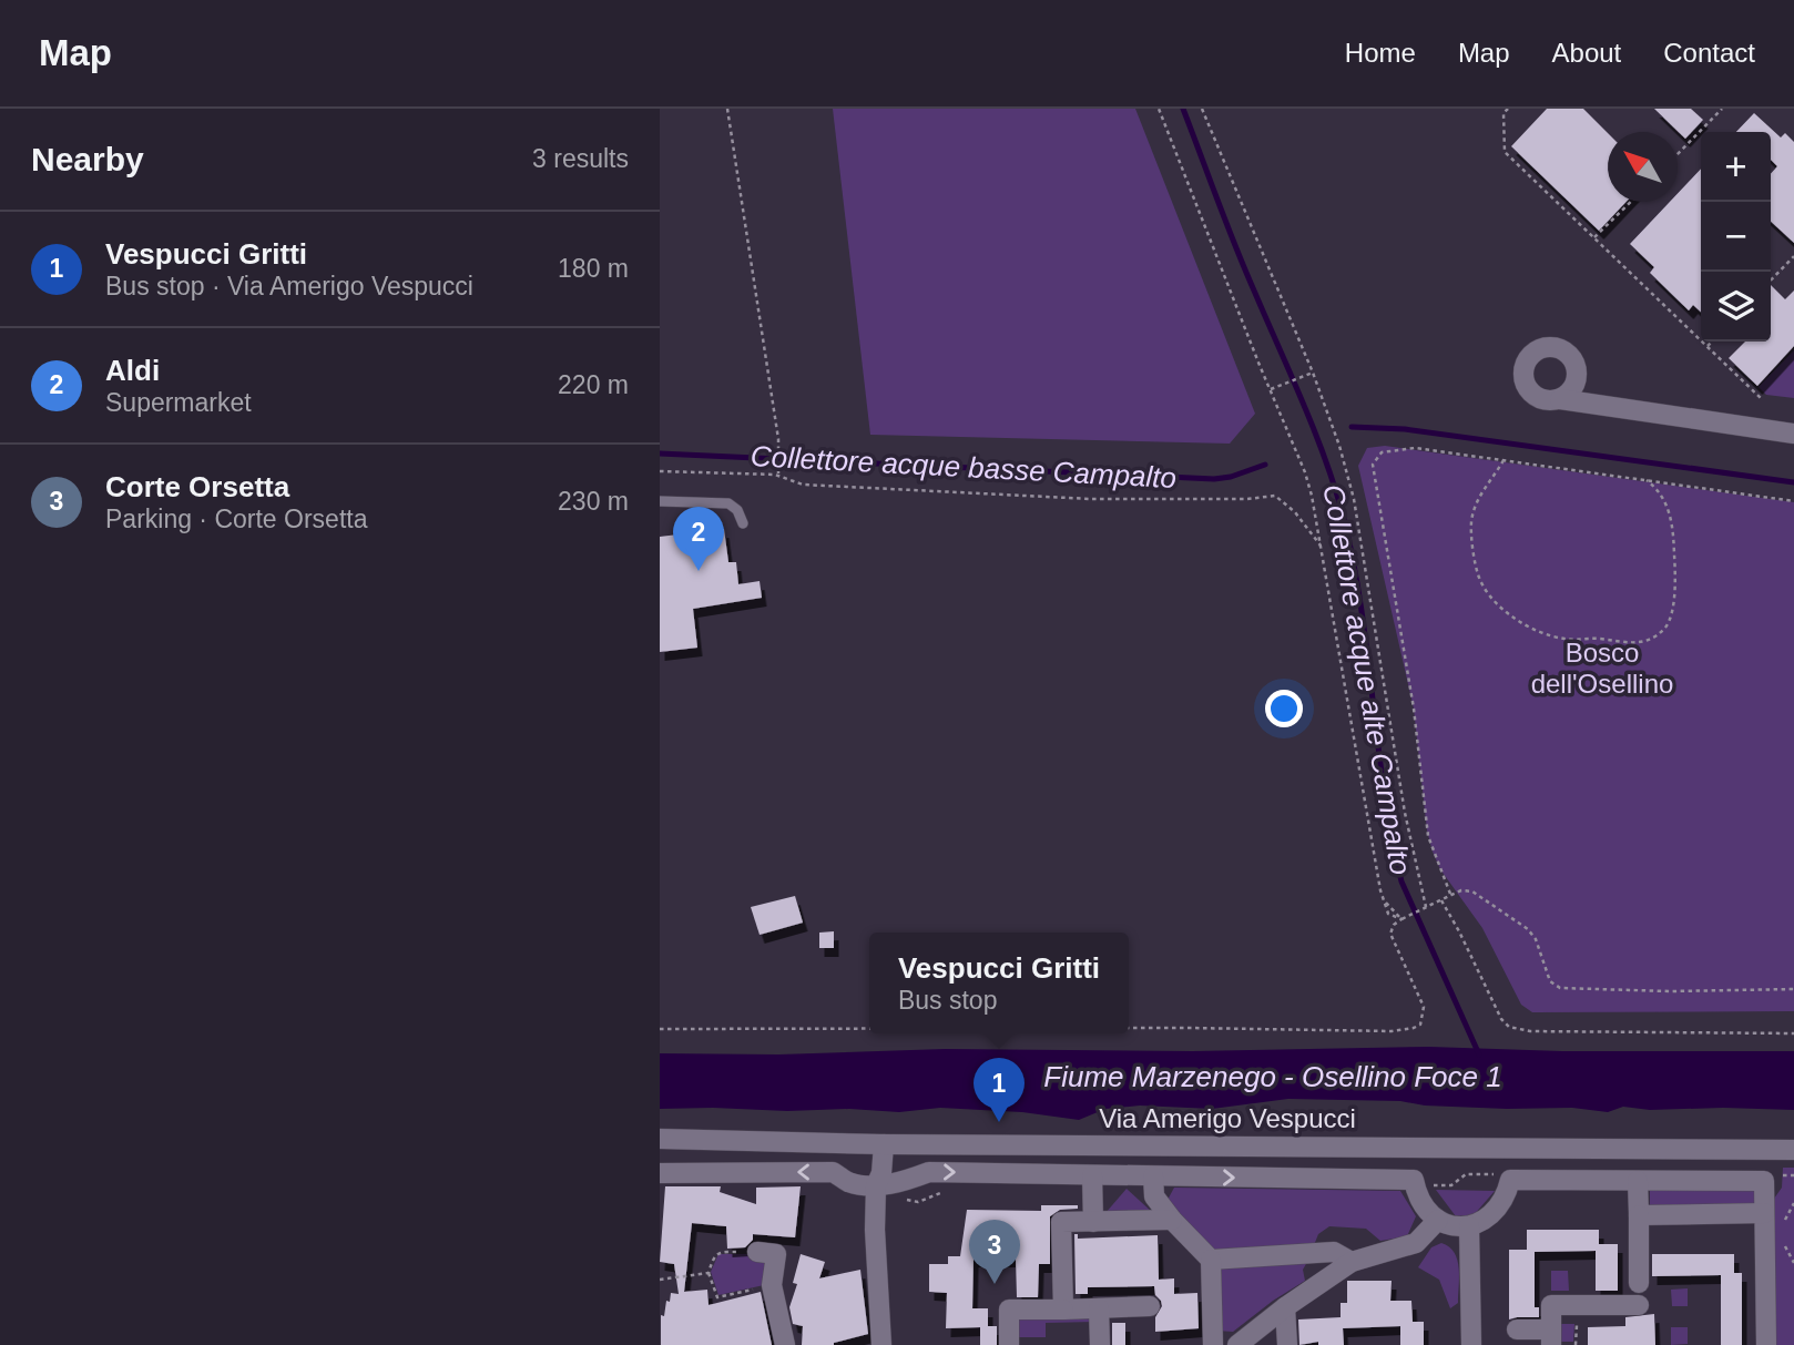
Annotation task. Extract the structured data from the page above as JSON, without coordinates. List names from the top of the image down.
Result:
{
  "streets": {
    "street": ["Via Amerigo Vespucci"]
  },
  "water": ["Collettore acque basse Campalto", "Collettore acque alte Campalto", "Fiume Marzenego - Osellino Foce 1"],
  "parks": ["Bosco dell'Osellino"],
  "north": "top left",
  "page": {
    "header": "Map",
    "nav": [
      "Home",
      "Map",
      "About",
      "Contact"
    ],
    "heading": ["Nearby", "3 results"],
    "map_buttons": ["+", "−"],
    "list": [
      {
        "mark": "1",
        "name": "Vespucci Gritti",
        "note": "Bus stop · Via Amerigo Vespucci",
        "value": "180 m"
      },
      {
        "mark": "2",
        "name": "Aldi",
        "note": "Supermarket",
        "value": "220 m"
      },
      {
        "mark": "3",
        "name": "Corte Orsetta",
        "note": "Parking · Corte Orsetta",
        "value": "230 m"
      }
    ],
    "pins": ["2", "1", "3"],
    "popup": ["Vespucci Gritti", "Bus stop"]
  }
}
